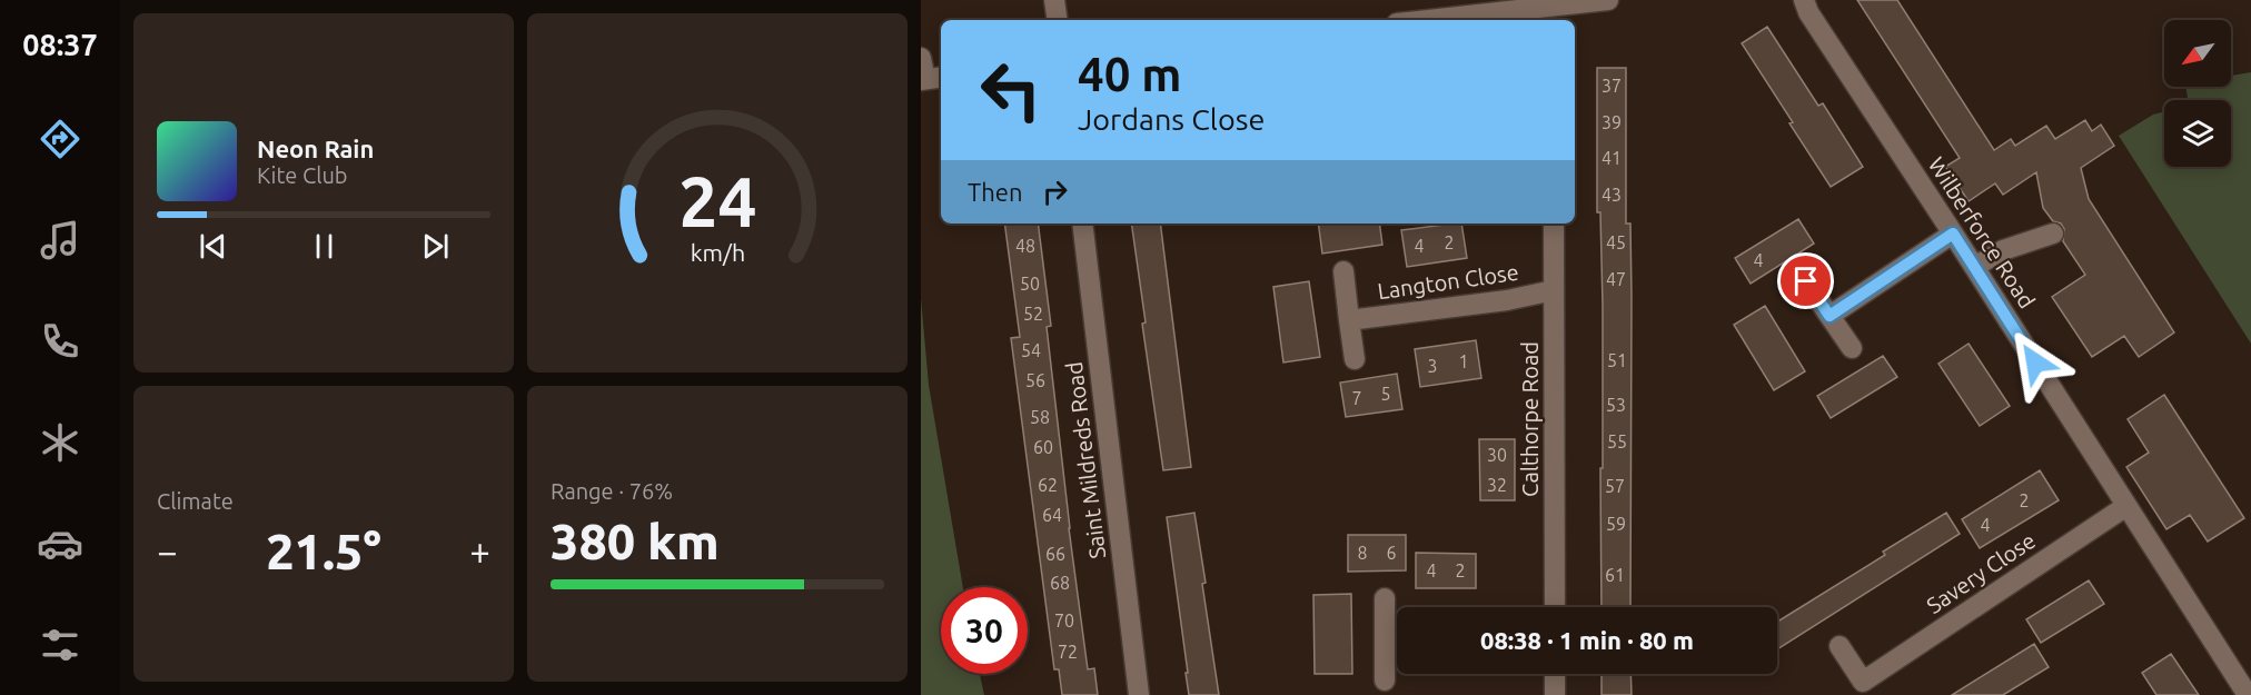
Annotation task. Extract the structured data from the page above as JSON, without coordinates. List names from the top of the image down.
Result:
{
  "streets": {
    "street": [
      "Wilberforce Road",
      "Langton Close",
      "Calthorpe Road",
      "Saint Mildreds Road",
      "Savery Close"
    ]
  },
  "crossings": [
    ["Wilberforce Road", "Savery Close"],
    ["Langton Close", "Calthorpe Road"]
  ],
  "house_numbers": [
    "37",
    "39",
    "41",
    "43",
    "2",
    "45",
    "48",
    "4",
    "4",
    "47",
    "50",
    "52",
    "54",
    "51",
    "1",
    "3",
    "56",
    "5",
    "7",
    "53",
    "58",
    "55",
    "60",
    "30",
    "62",
    "32",
    "57",
    "2",
    "64",
    "59",
    "4",
    "8",
    "6",
    "66",
    "4",
    "2",
    "61",
    "68",
    "70",
    "72"
  ],
  "north": "bottom left",
  "page": {
    "tabs": "08:37",
    "turn": ["40 m", "Jordans Close"],
    "song": ["Neon Rain", "Kite Club"],
    "then": "Then",
    "tile": [
      "Climate",
      ["Range · 76%", "380 km"]
    ],
    "heat": ["−", "21.5°", "+"],
    "limit": "30",
    "trip": "08:38 · 1 min · 80 m",
    "gauge": ["24", "km/h"]
  }
}
